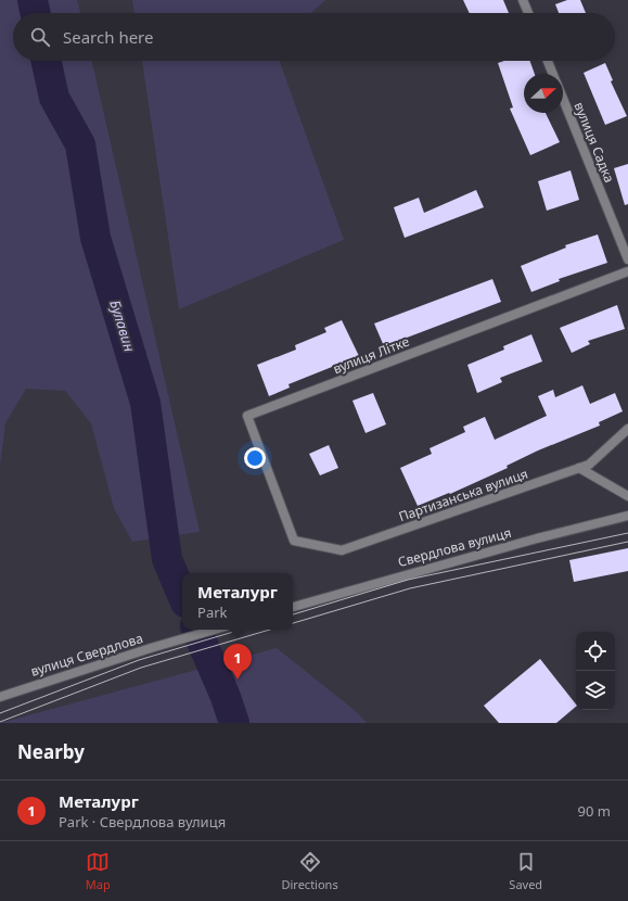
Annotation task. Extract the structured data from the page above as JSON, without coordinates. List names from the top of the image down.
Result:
{
  "streets": {
    "street": [
      "вулиця Садка",
      "вулиця Літке",
      "Партизанська вулиця",
      "Свердлова вулиця",
      "вулиця Свердлова"
    ]
  },
  "crossings": [
    ["вулиця Літке", "Партизанська вулиця"]
  ],
  "water": ["Булавин"],
  "north": "right",
  "page": {
    "search": "Search here",
    "popup": ["Металург", "Park"],
    "pins": "1",
    "heading": "Nearby",
    "list": [
      {
        "mark": "1",
        "name": "Металург",
        "note": "Park · Свердлова вулиця",
        "value": "90 m"
      }
    ],
    "nav": ["Map", "Directions", "Saved"]
  }
}
